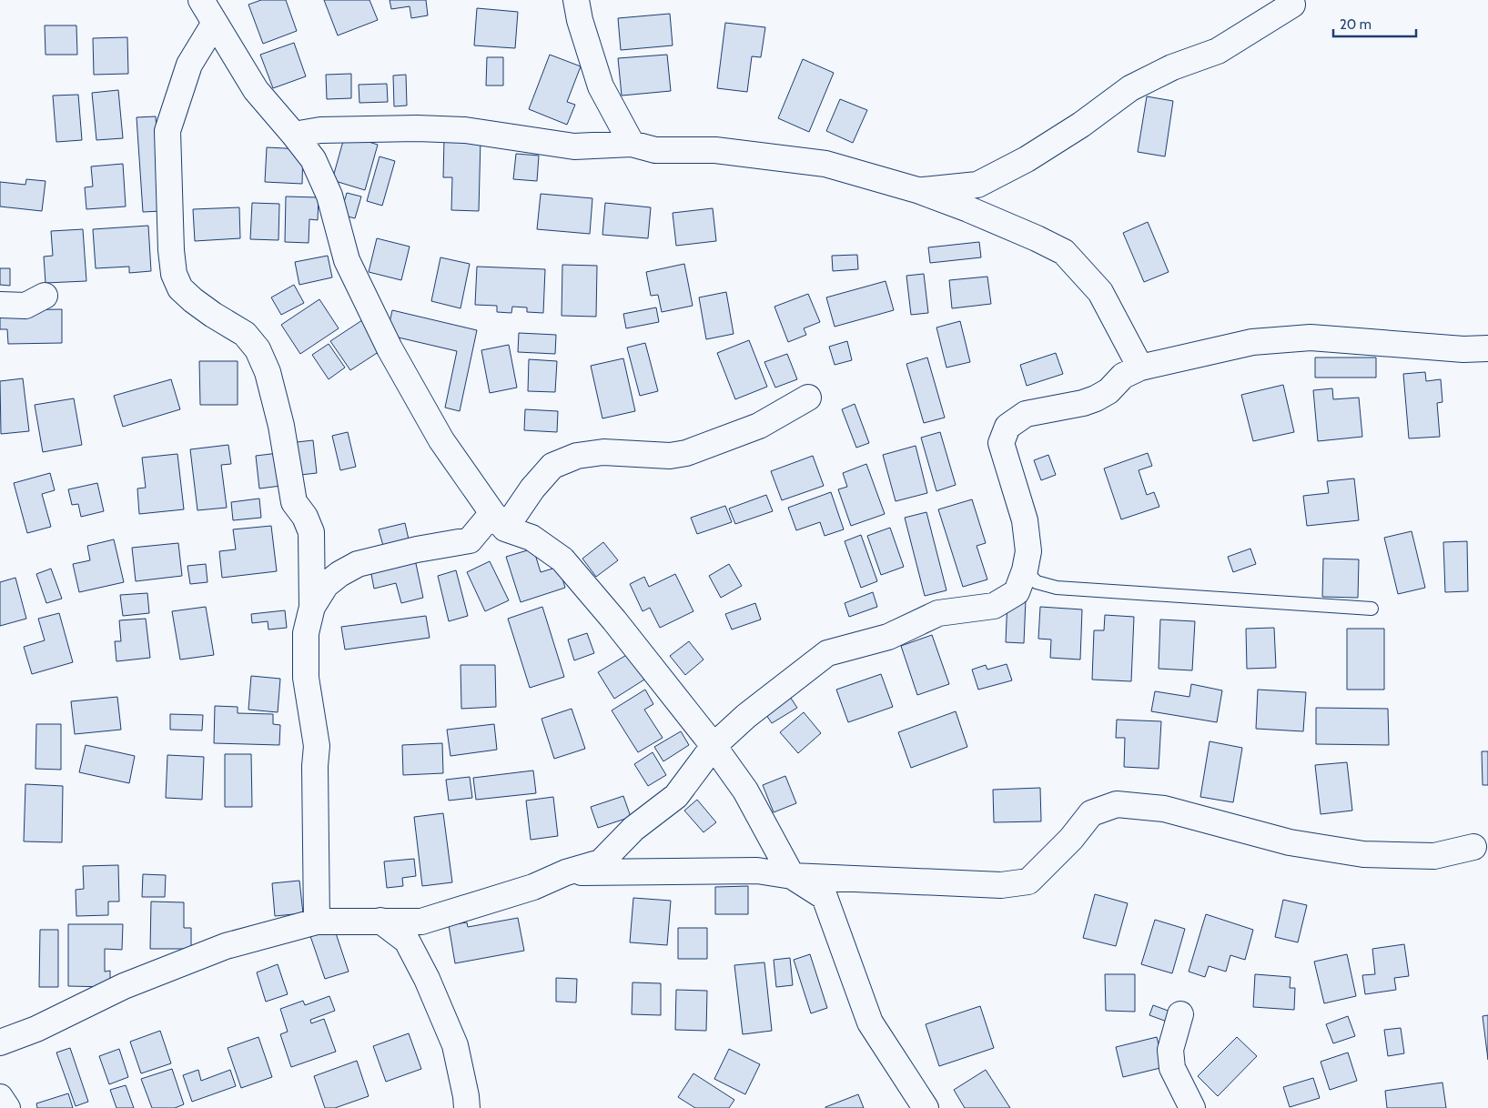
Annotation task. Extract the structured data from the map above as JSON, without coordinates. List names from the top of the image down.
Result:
{
  "scale_bar": "20 m"
}
